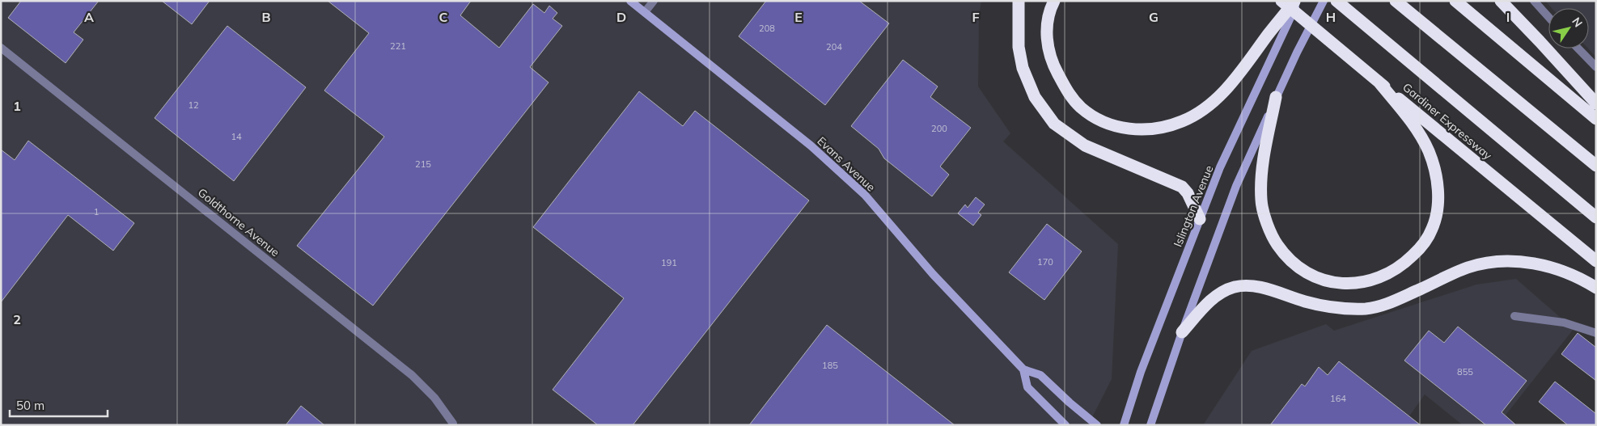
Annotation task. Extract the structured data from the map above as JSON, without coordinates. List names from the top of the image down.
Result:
{
  "streets": {
    "highway": ["Gardiner Expressway"],
    "main road": ["Evans Avenue", "Islington Avenue"],
    "street": ["Goldthorne Avenue"]
  },
  "house_numbers": [
    "208",
    "221",
    "204",
    "12",
    "200",
    "14",
    "215",
    "1",
    "170",
    "191",
    "185",
    "855",
    "164"
  ],
  "scale_bar": "50 m",
  "north": "top right",
  "grid": {
    "columns": [
      "A",
      "B",
      "C",
      "D",
      "E",
      "F",
      "G",
      "H",
      "I"
    ],
    "rows": ["1", "2"]
  }
}
